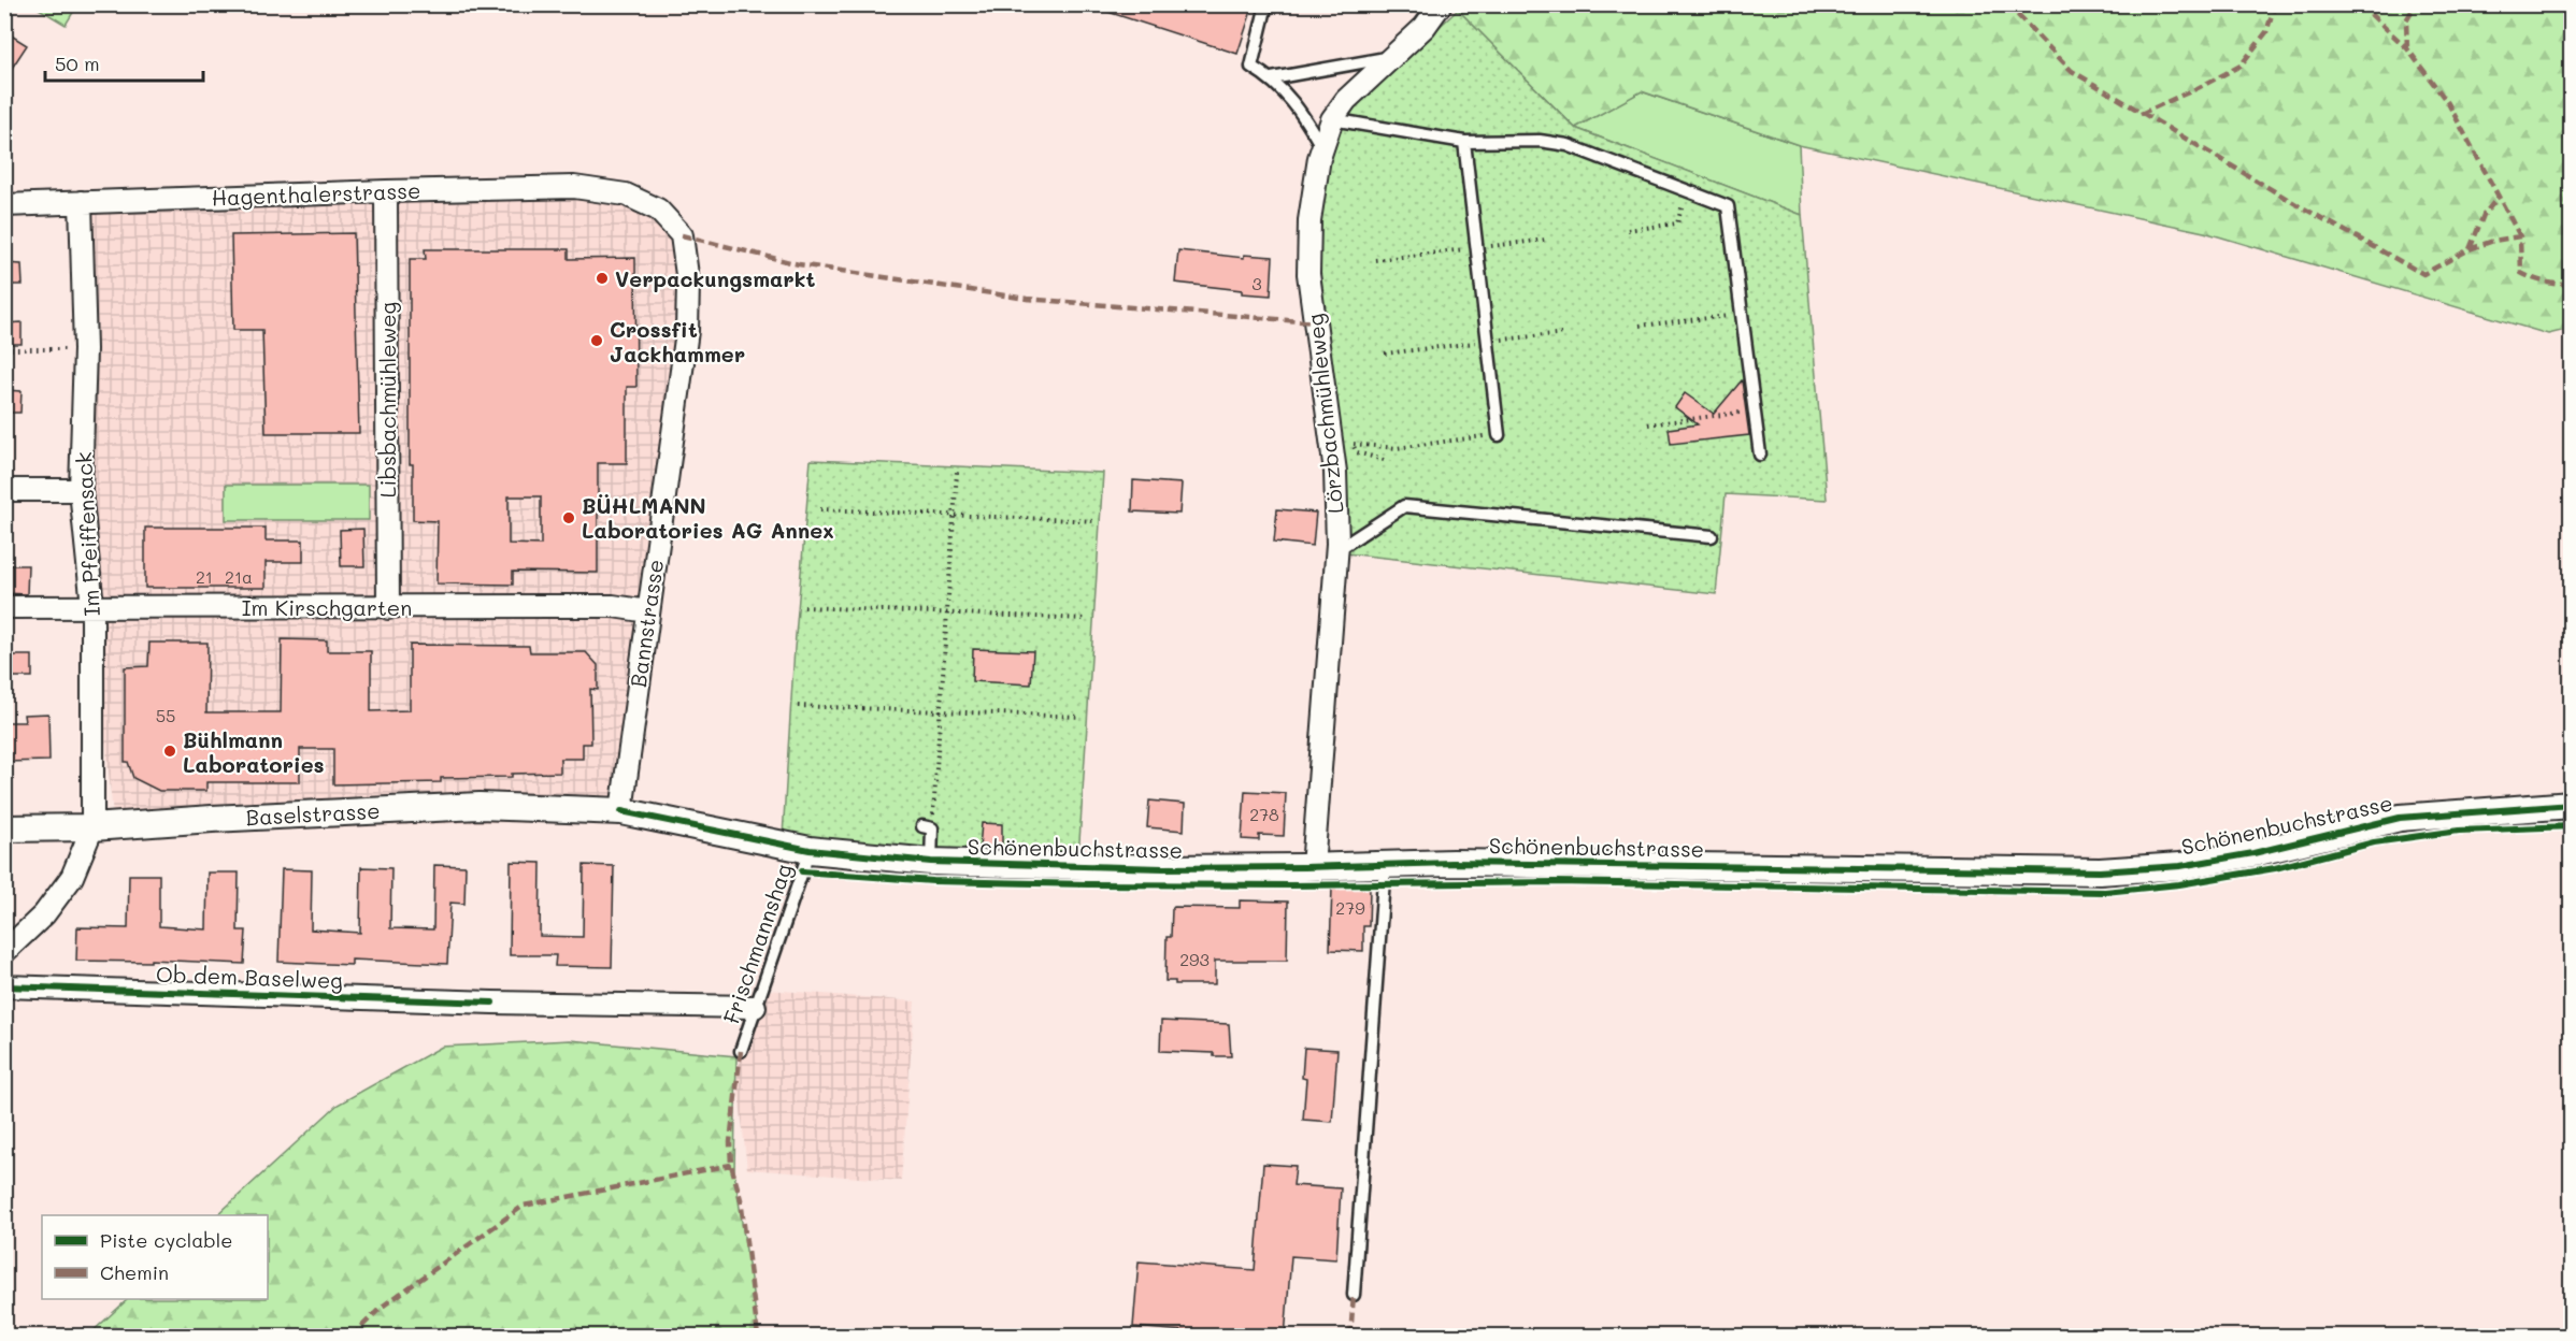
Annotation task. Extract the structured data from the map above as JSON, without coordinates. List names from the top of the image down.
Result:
{
  "streets": {
    "street": [
      "Hagenthalerstrasse",
      "Libsbachmühleweg",
      "Lörzbachmühleweg",
      "Im Pfeiffensack",
      "Im Kirschgarten",
      "Bannstrasse",
      "Baselstrasse",
      "Schönenbuchstrasse",
      "Ob dem Baselweg"
    ],
    "lane": ["Frischmannshag"]
  },
  "crossings": [
    ["Hagenthalerstrasse", "Libsbachmühleweg"],
    ["Hagenthalerstrasse", "Im Pfeiffensack"],
    ["Hagenthalerstrasse", "Bannstrasse"],
    ["Libsbachmühleweg", "Im Kirschgarten"],
    ["Lörzbachmühleweg", "Schönenbuchstrasse"],
    ["Im Pfeiffensack", "Im Kirschgarten"],
    ["Im Pfeiffensack", "Baselstrasse"],
    ["Im Kirschgarten", "Bannstrasse"],
    ["Bannstrasse", "Baselstrasse"],
    ["Bannstrasse", "Schönenbuchstrasse"],
    ["Baselstrasse", "Schönenbuchstrasse"],
    ["Schönenbuchstrasse", "Frischmannshag"],
    ["Frischmannshag", "Ob dem Baselweg"]
  ],
  "places": [
    "Verpackungsmarkt",
    "Crossfit Jackhammer",
    "BÜHLMANN Laboratories AG Annex",
    "Bühlmann Laboratories"
  ],
  "house_numbers": [
    "3",
    "21",
    "21a",
    "55",
    "278",
    "279",
    "293"
  ],
  "legend": ["Piste cyclable", "Chemin"],
  "scale_bar": "50 m"
}
